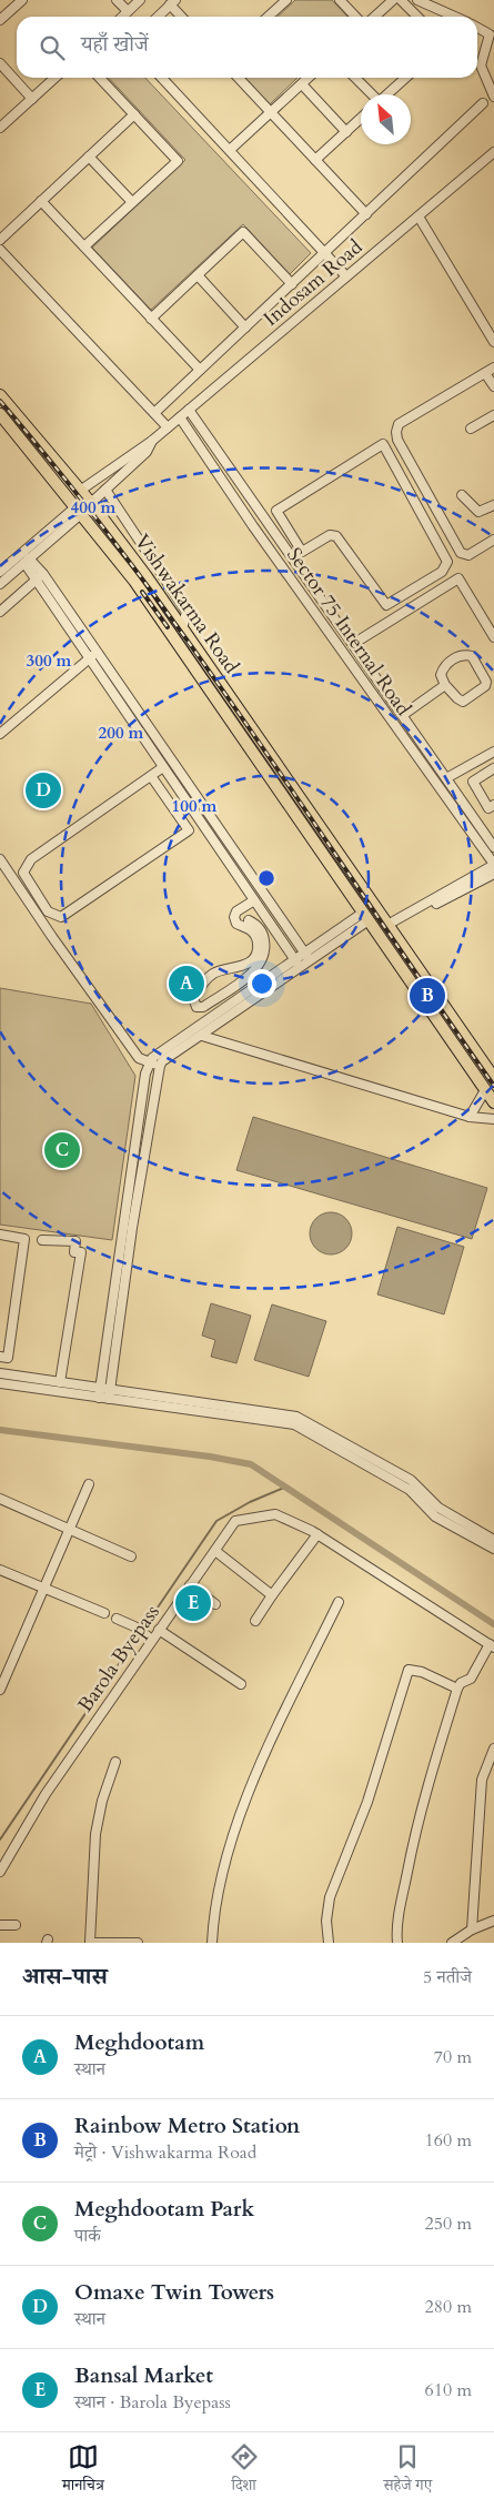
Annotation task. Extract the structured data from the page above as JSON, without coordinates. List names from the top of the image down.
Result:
{
  "streets": {
    "main road": ["Vishwakarma Road"],
    "street": ["Indosam Road", "Sector 75 Internal Road", "Barola Byepass"]
  },
  "crossings": [
    ["Indosam Road", "Vishwakarma Road"],
    ["Indosam Road", "Sector 75 Internal Road"]
  ],
  "north": "top left",
  "page": {
    "search": "यहाँ खोजें",
    "pins": [
      "D",
      "A",
      "B",
      "C",
      "E"
    ],
    "heading": ["आस-पास", "5 नतीजे"],
    "list": [
      {
        "mark": "A",
        "name": "Meghdootam",
        "note": "स्थान",
        "value": "70 m"
      },
      {
        "mark": "B",
        "name": "Rainbow Metro Station",
        "note": "मेट्रो · Vishwakarma Road",
        "value": "160 m"
      },
      {
        "mark": "C",
        "name": "Meghdootam Park",
        "note": "पार्क",
        "value": "250 m"
      },
      {
        "mark": "D",
        "name": "Omaxe Twin Towers",
        "note": "स्थान",
        "value": "280 m"
      },
      {
        "mark": "E",
        "name": "Bansal Market",
        "note": "स्थान · Barola Byepass",
        "value": "610 m"
      }
    ],
    "nav": ["मानचित्र", "दिशा", "सहेजे गए"]
  },
  "rings": [
    "400 m",
    "300 m",
    "200 m",
    "100 m"
  ]
}
